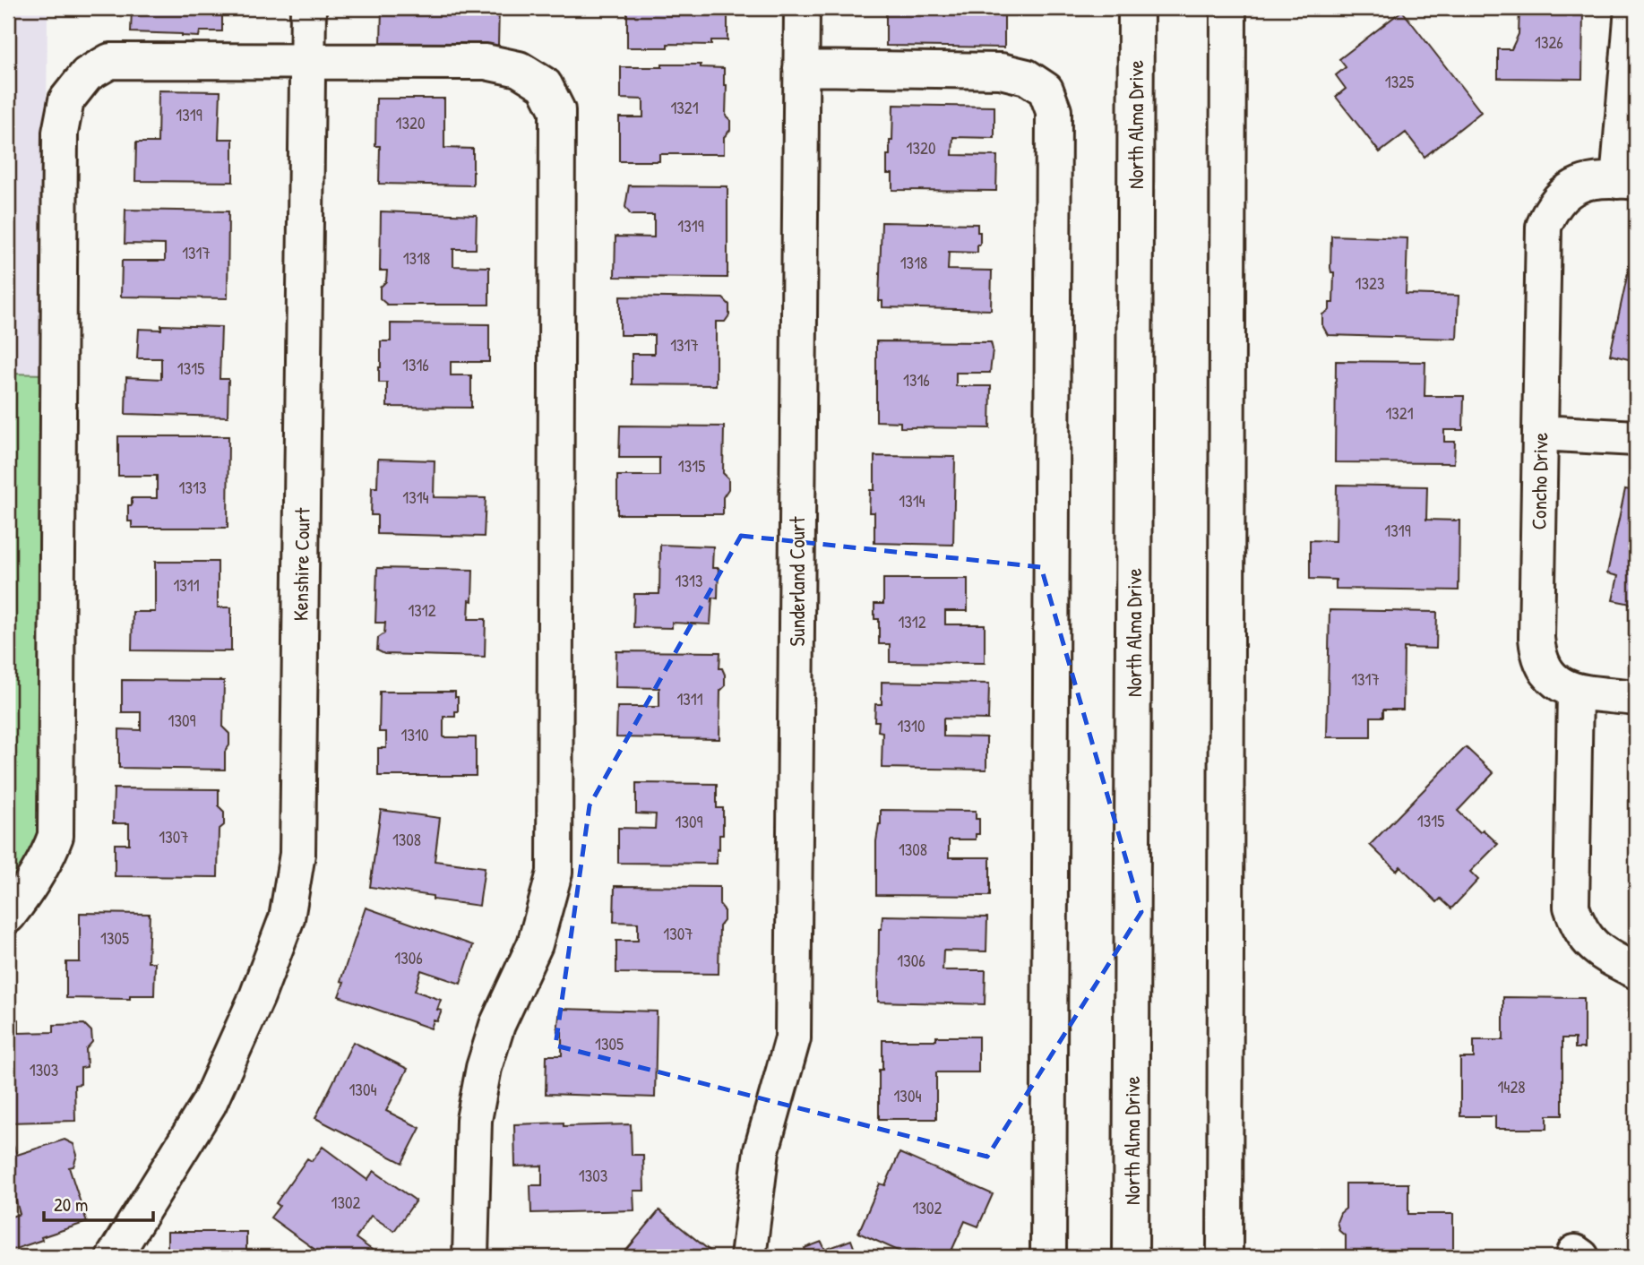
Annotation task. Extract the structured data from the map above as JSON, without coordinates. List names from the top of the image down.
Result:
{
  "streets": {
    "street": [
      "North Alma Drive",
      "Concho Drive",
      "Kenshire Court",
      "Sunderland Court"
    ]
  },
  "house_numbers": [
    "1326",
    "1325",
    "1321",
    "1319",
    "1320",
    "1320",
    "1319",
    "1317",
    "1318",
    "1318",
    "1323",
    "1317",
    "1316",
    "1315",
    "1316",
    "1321",
    "1315",
    "1313",
    "1314",
    "1314",
    "1319",
    "1313",
    "1311",
    "1312",
    "1312",
    "1317",
    "1311",
    "1309",
    "1310",
    "1310",
    "1315",
    "1309",
    "1307",
    "1308",
    "1308",
    "1307",
    "1305",
    "1306",
    "1306",
    "1305",
    "1303",
    "1428",
    "1304",
    "1304",
    "1303",
    "1302",
    "1302"
  ],
  "scale_bar": "20 m"
}
